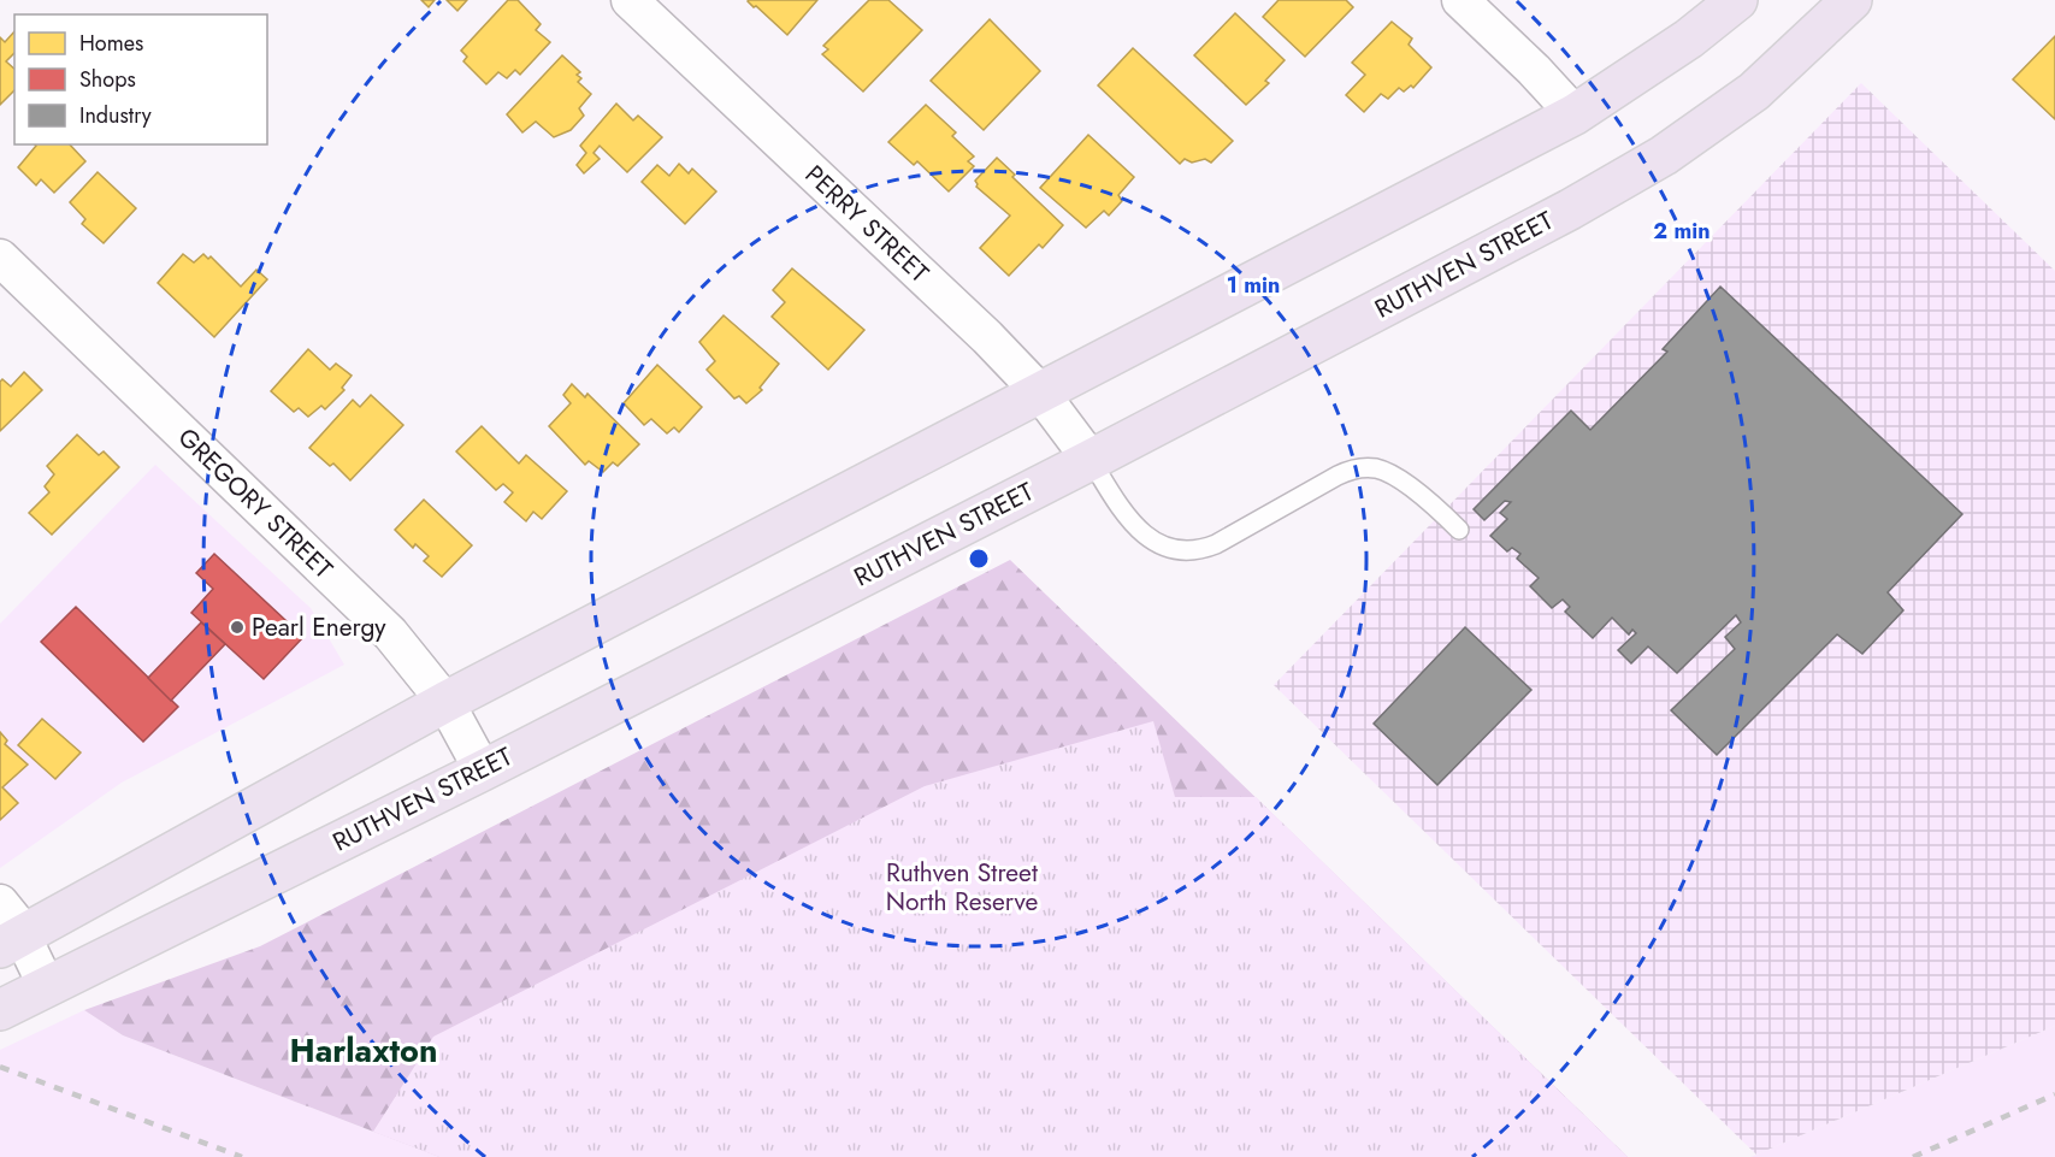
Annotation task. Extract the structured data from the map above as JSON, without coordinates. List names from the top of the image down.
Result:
{
  "streets": {
    "highway": ["RUTHVEN STREET"],
    "street": ["PERRY STREET", "GREGORY STREET"]
  },
  "crossings": [
    ["PERRY STREET", "RUTHVEN STREET"],
    ["RUTHVEN STREET", "GREGORY STREET"]
  ],
  "districts": ["Harlaxton"],
  "parks": ["Ruthven Street North Reserve"],
  "places": ["Pearl Energy"],
  "legend": ["Homes", "Shops", "Industry"],
  "rings": ["2 min", "1 min"]
}
